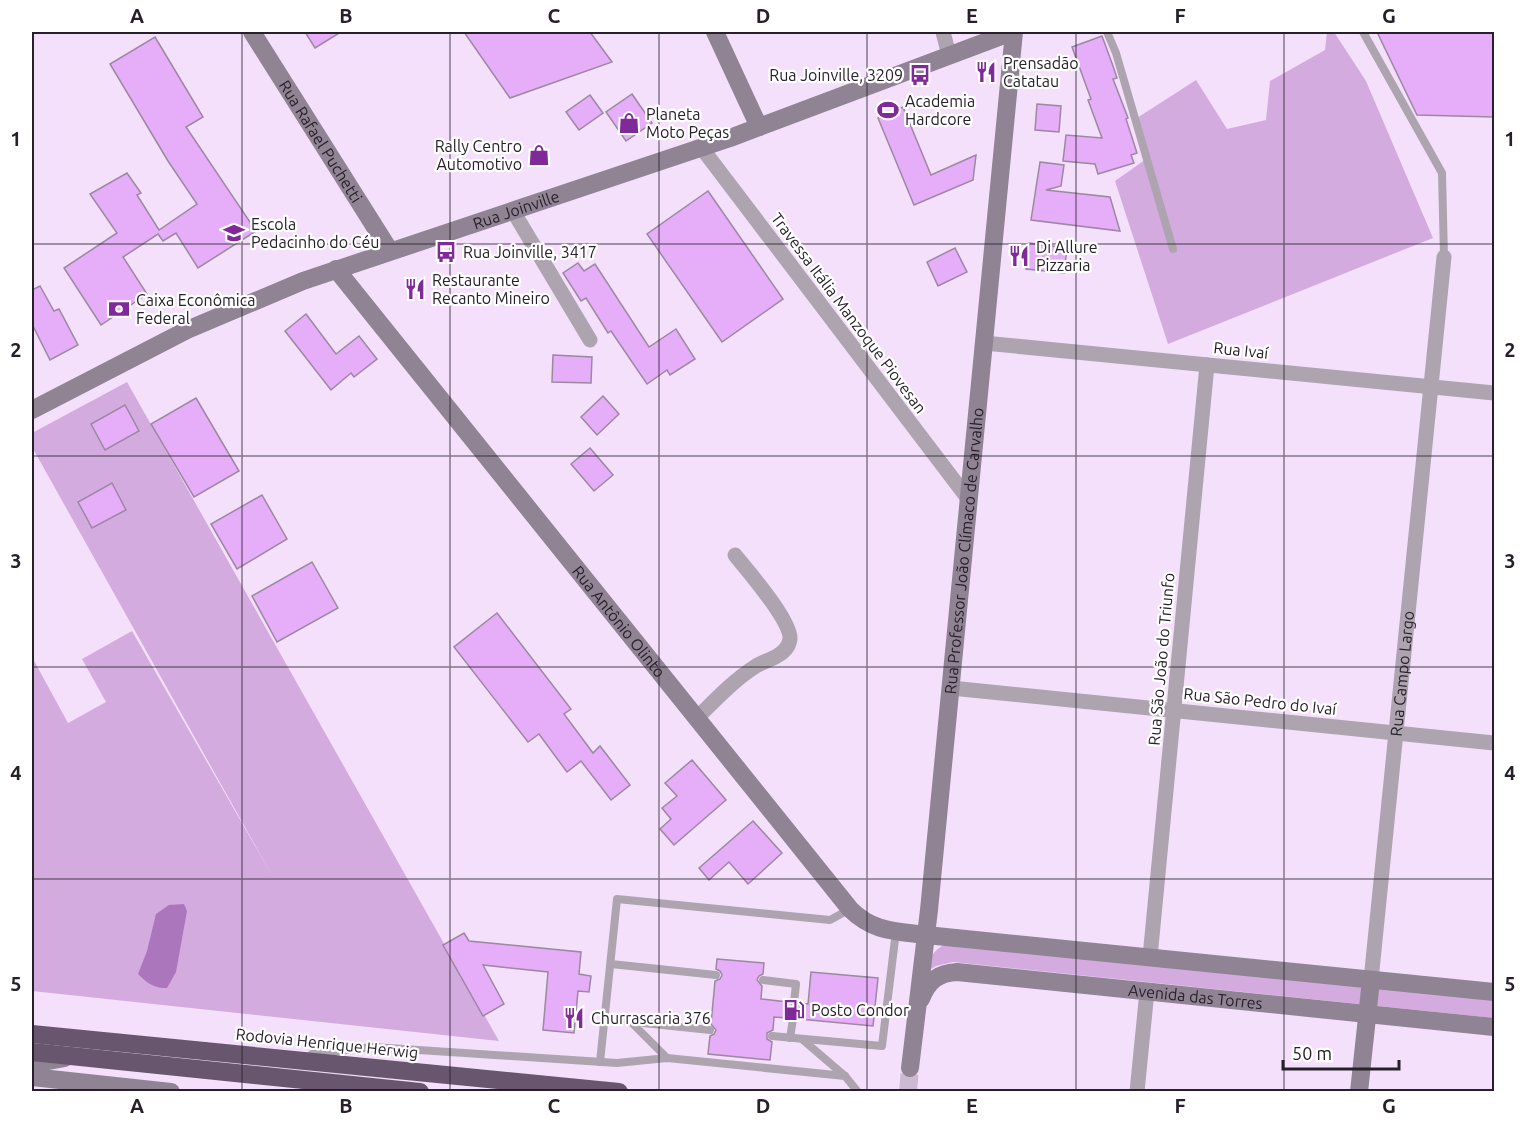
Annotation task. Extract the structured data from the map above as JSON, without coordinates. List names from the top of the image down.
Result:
{
  "streets": {
    "highway": ["Rodovia Henrique Herwig"],
    "main road": [
      "Rua Rafael Puchetti",
      "Rua Joinville",
      "Rua Professor João Clímaco de Carvalho",
      "Rua Antônio Olinto",
      "Rua Campo Largo",
      "Avenida das Torres"
    ],
    "street": [
      "Travessa Itália Manzoque Piovesan",
      "Rua Ivaí",
      "Rua São João do Triunfo",
      "Rua São Pedro do Ivaí"
    ]
  },
  "crossings": [
    ["Rua Rafael Puchetti", "Rua Joinville"],
    ["Rua Joinville", "Travessa Itália Manzoque Piovesan"],
    ["Rua Joinville", "Rua Professor João Clímaco de Carvalho"],
    ["Rua Joinville", "Rua Antônio Olinto"],
    ["Travessa Itália Manzoque Piovesan", "Rua Professor João Clímaco de Carvalho"],
    ["Rua Ivaí", "Rua Professor João Clímaco de Carvalho"],
    ["Rua Ivaí", "Rua São João do Triunfo"],
    ["Rua Ivaí", "Rua Campo Largo"],
    ["Rua Professor João Clímaco de Carvalho", "Rua Antônio Olinto"],
    ["Rua Professor João Clímaco de Carvalho", "Rua São Pedro do Ivaí"],
    ["Rua Professor João Clímaco de Carvalho", "Avenida das Torres"],
    ["Rua Antônio Olinto", "Avenida das Torres"],
    ["Rua São João do Triunfo", "Rua São Pedro do Ivaí"],
    ["Rua São João do Triunfo", "Avenida das Torres"],
    ["Rua Campo Largo", "Rua São Pedro do Ivaí"],
    ["Rua Campo Largo", "Avenida das Torres"]
  ],
  "places": {
    "restaurant": [
      "Prensadão Catatau",
      "Di Allure Pizzaria",
      "Restaurante Recanto Mineiro",
      "Churrascaria 376"
    ],
    "bus stop": ["Rua Joinville, 3209", "Rua Joinville, 3417"],
    "sports": ["Academia Hardcore"],
    "shop": ["Planeta Moto Peças", "Rally Centro Automotivo"],
    "school or university": ["Escola Pedacinho do Céu"],
    "bank": ["Caixa Econômica Federal"],
    "fuel station": ["Posto Condor"]
  },
  "scale_bar": "50 m",
  "grid": {
    "columns": [
      "A",
      "B",
      "C",
      "D",
      "E",
      "F",
      "G"
    ],
    "rows": [
      "1",
      "2",
      "3",
      "4",
      "5"
    ]
  }
}
